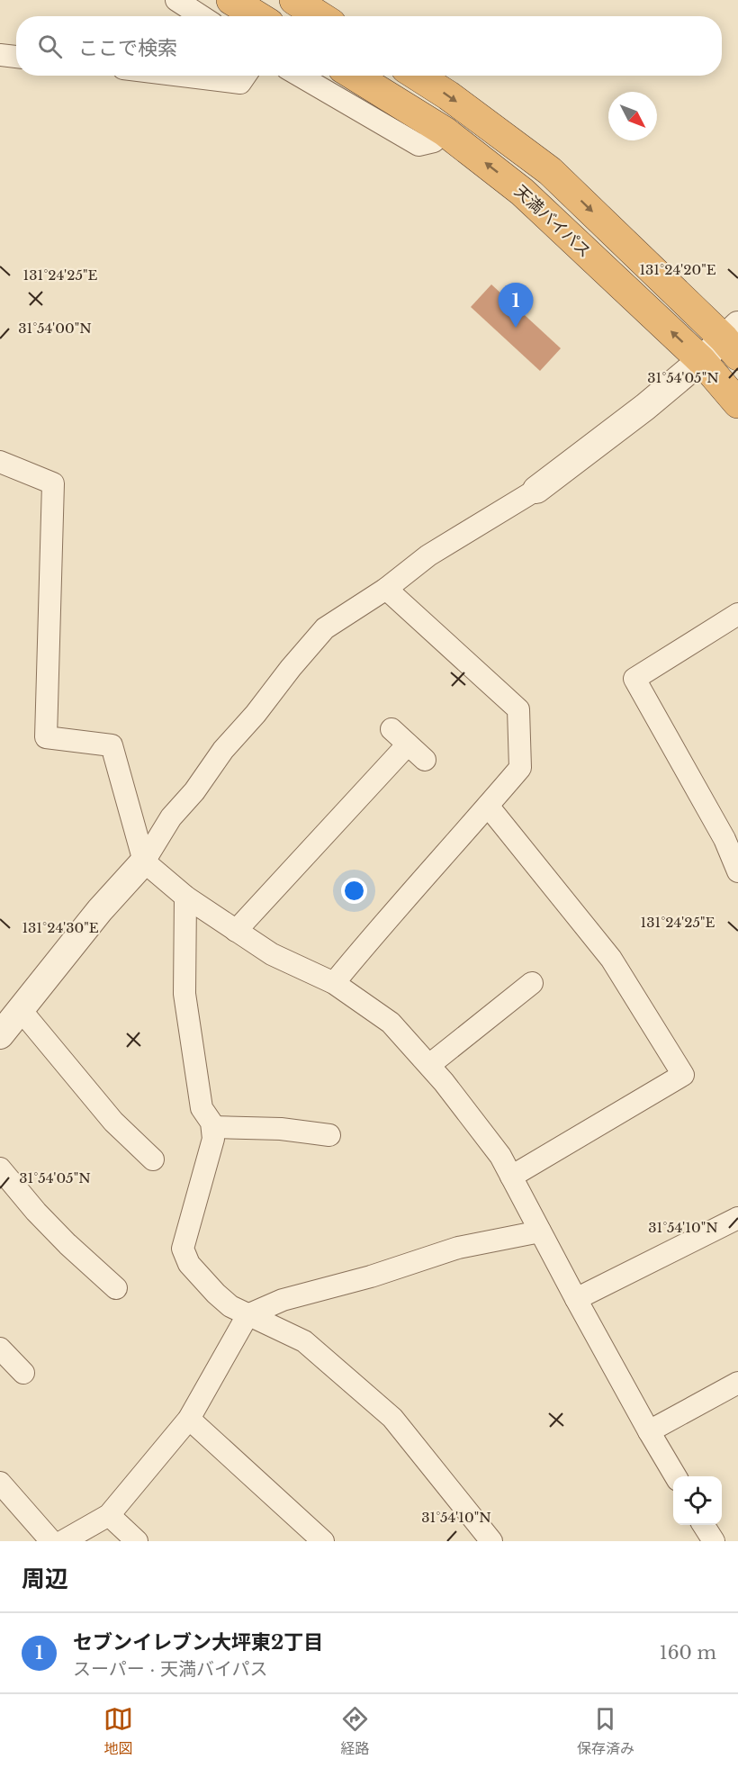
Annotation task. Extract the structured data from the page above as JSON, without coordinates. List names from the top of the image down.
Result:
{
  "streets": {
    "highway": ["天満バイパス"]
  },
  "north": "bottom right",
  "page": {
    "search": "ここで検索",
    "pins": "1",
    "heading": "周辺",
    "list": [
      {
        "mark": "1",
        "name": "セブンイレブン大坪東2丁目",
        "note": "スーパー · 天満バイパス",
        "value": "160 m"
      }
    ],
    "nav": ["地図", "経路", "保存済み"]
  },
  "coordinates": [
    "131°24'20\"E",
    "131°24'25\"E",
    "31°54'00\"N",
    "31°54'05\"N",
    "131°24'30\"E",
    "31°54'10\"N"
  ]
}
